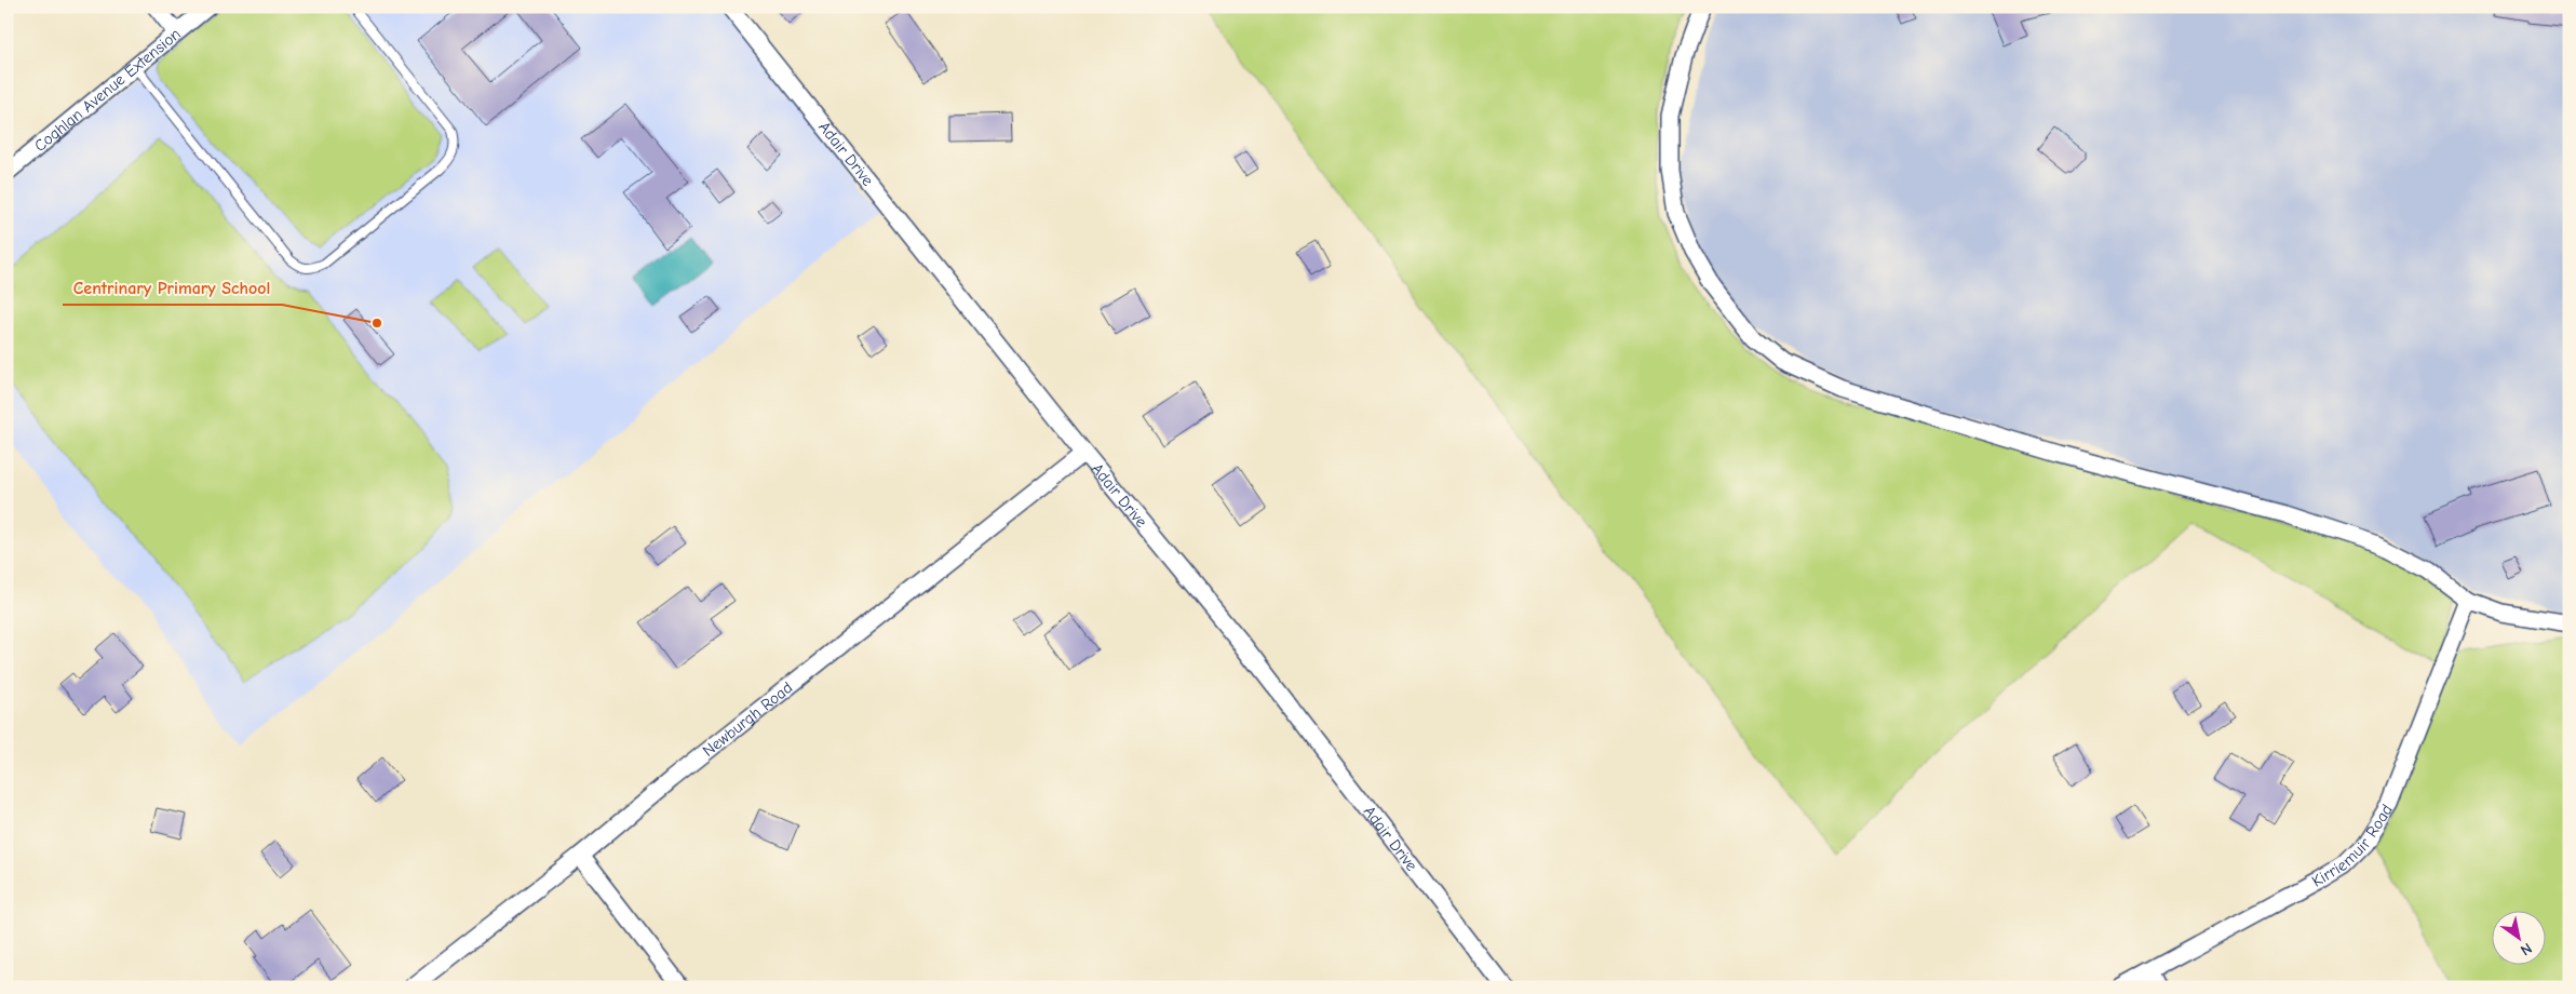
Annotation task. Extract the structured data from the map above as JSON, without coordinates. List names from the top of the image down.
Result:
{
  "streets": {
    "street": [
      "Coghlan Avenue Extension",
      "Adair Drive",
      "Newburgh Road",
      "Kirriemuir Road"
    ]
  },
  "crossings": [
    ["Adair Drive", "Newburgh Road"]
  ],
  "places": ["Centrinary Primary School"],
  "north": "bottom right"
}
